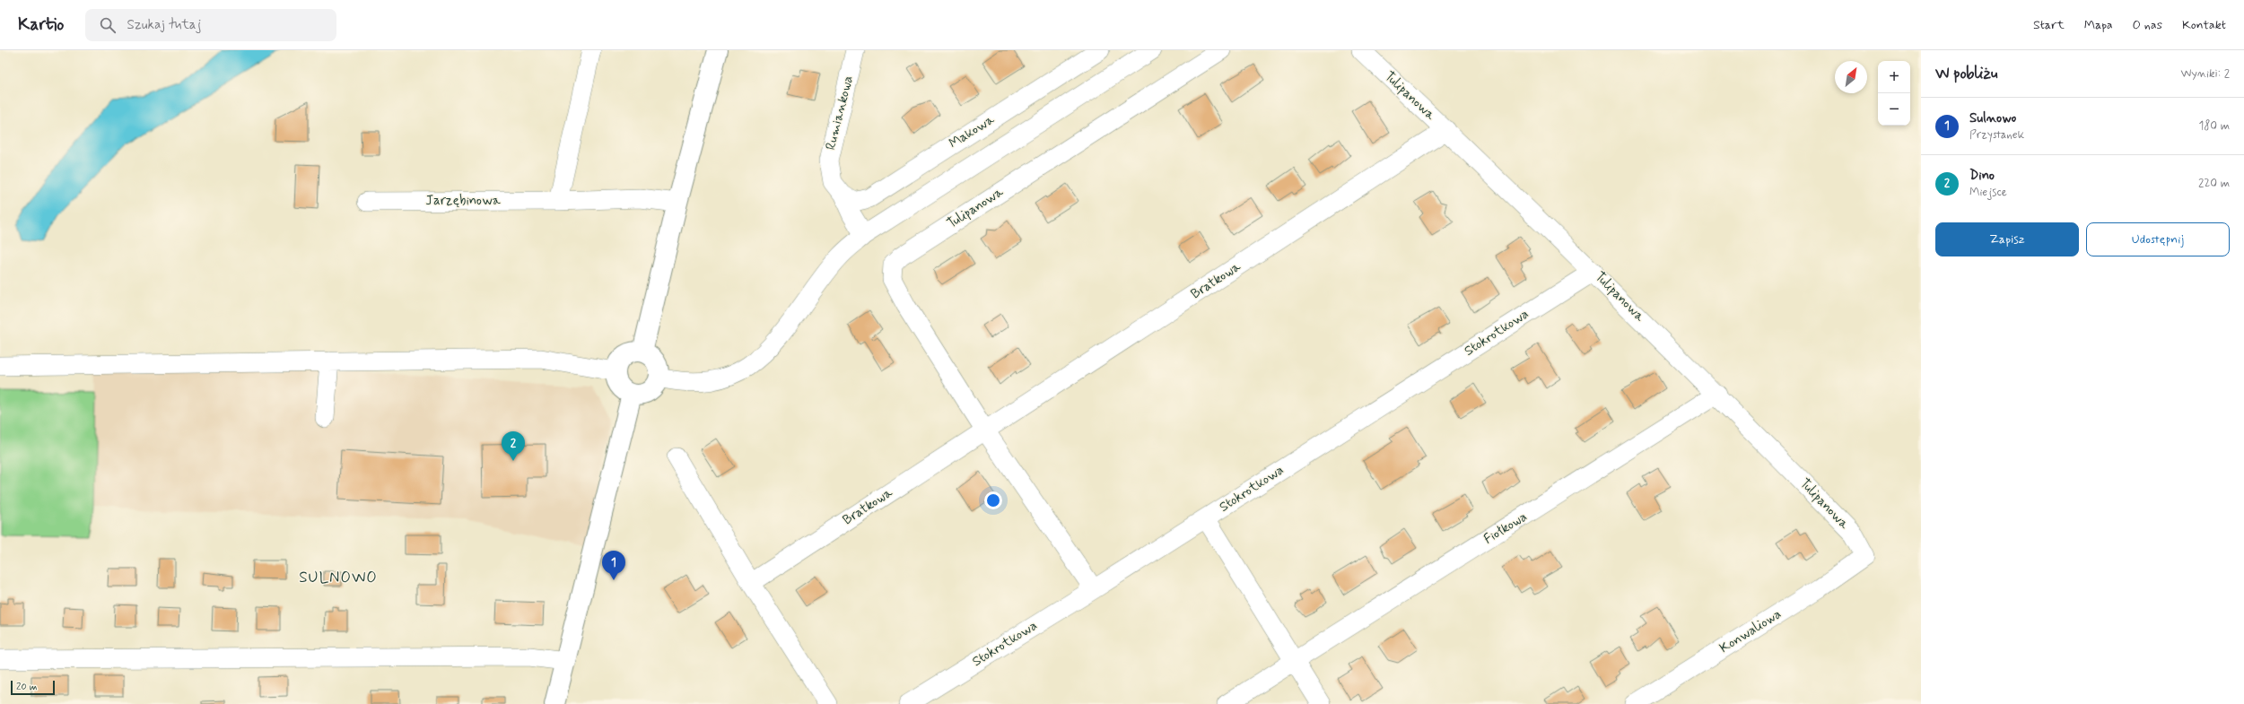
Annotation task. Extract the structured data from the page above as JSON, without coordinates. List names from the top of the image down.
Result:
{
  "streets": {
    "street": [
      "Tulipanowa",
      "Rumiankowa",
      "Makowa",
      "Jarzębinowa",
      "Bratkowa",
      "Stokrotkowa",
      "Fiołkowa",
      "Konwaliowa"
    ]
  },
  "crossings": [
    ["Tulipanowa", "Bratkowa"],
    ["Tulipanowa", "Stokrotkowa"],
    ["Tulipanowa", "Fiołkowa"],
    ["Tulipanowa", "Konwaliowa"],
    ["Rumiankowa", "Makowa"]
  ],
  "districts": ["SULNOWO"],
  "scale_bar": "20 m",
  "north": "top right",
  "page": {
    "header": "Kartio",
    "search": "Szukaj tutaj",
    "nav": [
      "Start",
      "Mapa",
      "O nas",
      "Kontakt"
    ],
    "heading": ["W pobliżu", "Wyniki: 2"],
    "map_buttons": ["+", "−"],
    "list": [
      {
        "mark": "1",
        "name": "Sulnowo",
        "note": "Przystanek",
        "value": "180 m"
      },
      {
        "mark": "2",
        "name": "Dino",
        "note": "Miejsce",
        "value": "220 m"
      }
    ],
    "buttons": ["Zapisz", "Udostępnij"],
    "pins": ["2", "1"],
    "scale": "20 m"
  }
}
